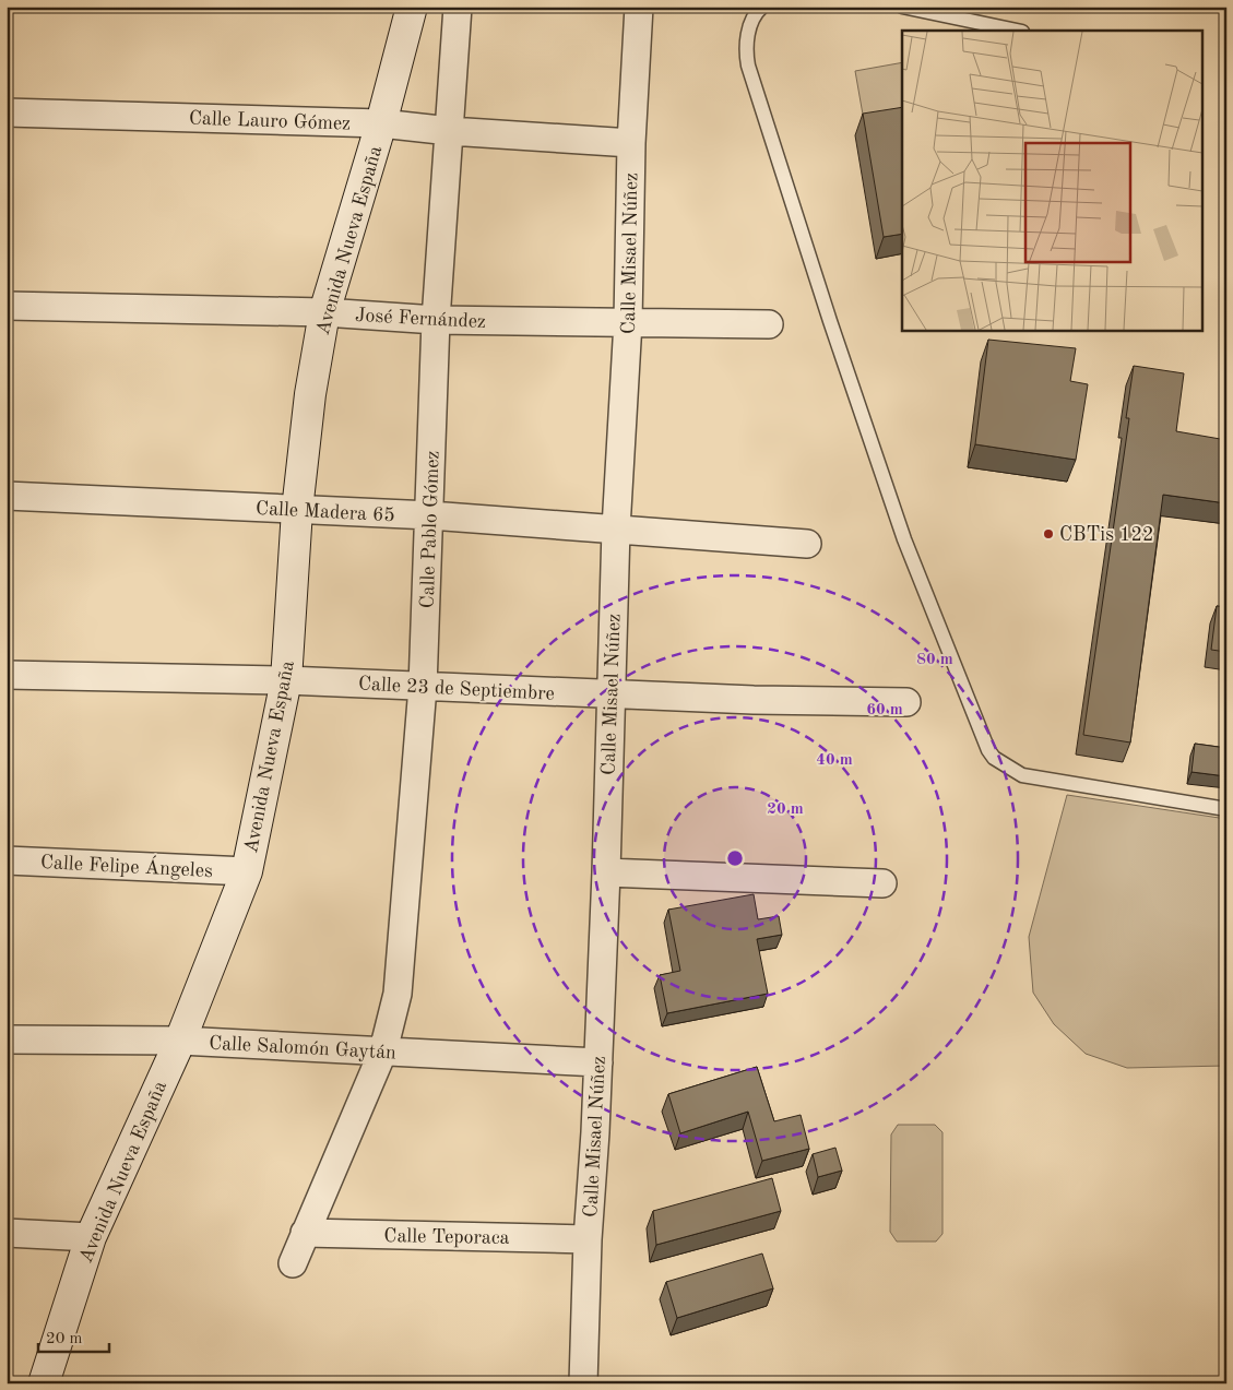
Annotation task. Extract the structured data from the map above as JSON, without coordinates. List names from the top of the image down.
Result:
{
  "streets": {
    "main road": ["Avenida Nueva España"],
    "street": [
      "Calle Lauro Gómez",
      "Calle Misael Núñez",
      "José Fernández",
      "Calle Madera 65",
      "Calle Pablo Gómez",
      "Calle 23 de Septiembre",
      "Calle Felipe Ángeles",
      "Calle Salomón Gaytán",
      "Calle Teporaca"
    ]
  },
  "crossings": [
    ["Calle Lauro Gómez", "Avenida Nueva España"],
    ["Calle Lauro Gómez", "Calle Misael Núñez"],
    ["Calle Lauro Gómez", "Calle Pablo Gómez"],
    ["Avenida Nueva España", "José Fernández"],
    ["Avenida Nueva España", "Calle Madera 65"],
    ["Avenida Nueva España", "Calle 23 de Septiembre"],
    ["Avenida Nueva España", "Calle Felipe Ángeles"],
    ["Avenida Nueva España", "Calle Salomón Gaytán"],
    ["Calle Misael Núñez", "José Fernández"],
    ["Calle Misael Núñez", "Calle Madera 65"],
    ["Calle Misael Núñez", "Calle 23 de Septiembre"],
    ["Calle Misael Núñez", "Calle Salomón Gaytán"],
    ["Calle Misael Núñez", "Calle Teporaca"],
    ["José Fernández", "Calle Pablo Gómez"],
    ["Calle Madera 65", "Calle Pablo Gómez"],
    ["Calle Pablo Gómez", "Calle 23 de Septiembre"],
    ["Calle Pablo Gómez", "Calle Salomón Gaytán"]
  ],
  "places": ["CBTis 122"],
  "scale_bar": "20 m",
  "rings": [
    "80 m",
    "60 m",
    "40 m",
    "20 m"
  ]
}
